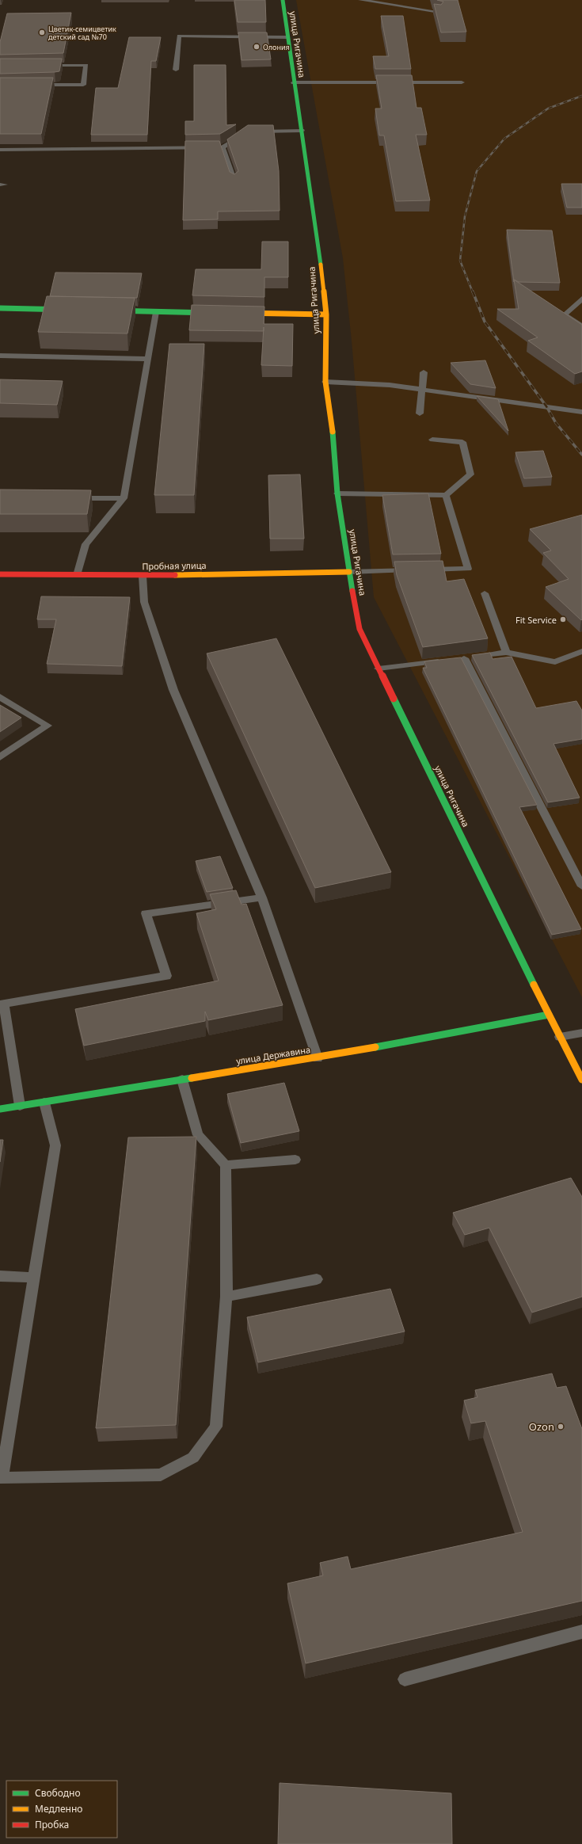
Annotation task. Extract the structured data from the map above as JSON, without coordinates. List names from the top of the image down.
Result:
{
  "streets": {
    "main road": ["улица Ригачина", "Пробная улица", "улица Державина"]
  },
  "crossings": [
    ["улица Ригачина", "Пробная улица"],
    ["улица Ригачина", "улица Державина"]
  ],
  "places": [
    "Цветик-семицветик детский сад №70",
    "Олония",
    "Fit Service",
    "Ozon"
  ],
  "legend": ["Свободно", "Медленно", "Пробка"]
}
